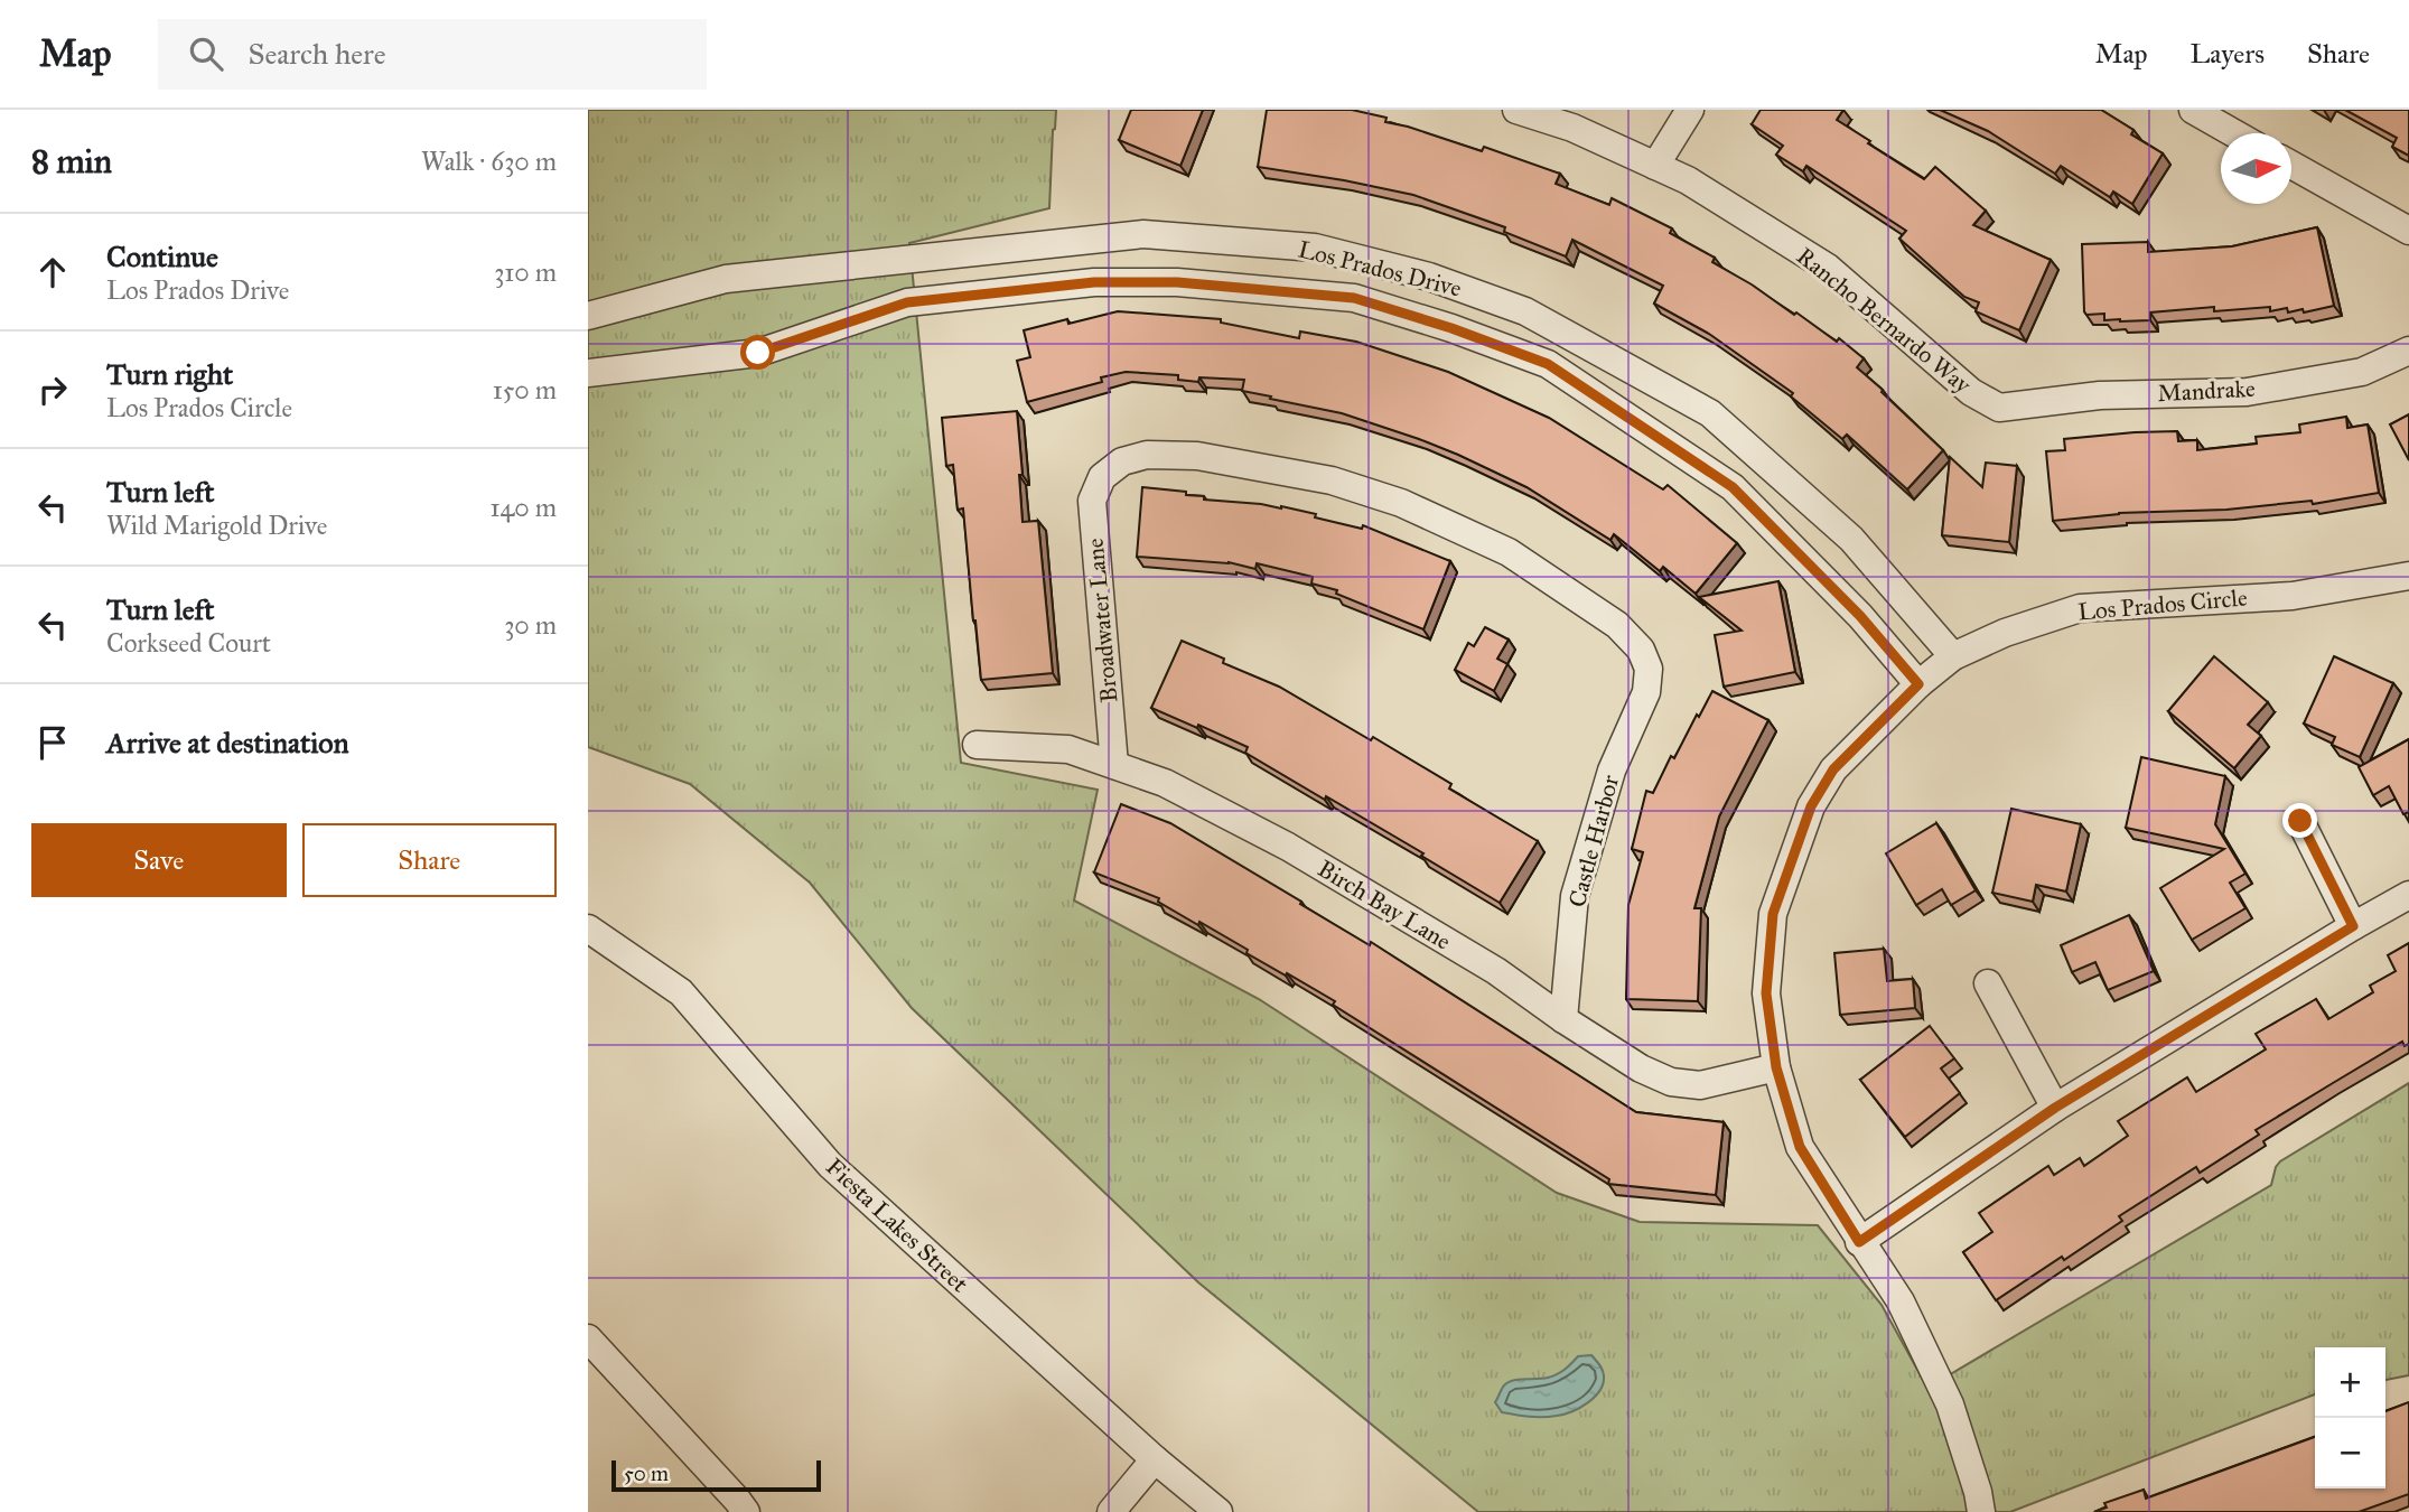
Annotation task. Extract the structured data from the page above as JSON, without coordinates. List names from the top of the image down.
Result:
{
  "streets": {
    "street": [
      "Los Prados Drive",
      "Rancho Bernardo Way",
      "Mandrake",
      "Los Prados Circle",
      "Broadwater Lane",
      "Castle Harbor",
      "Birch Bay Lane",
      "Fiesta Lakes Street"
    ]
  },
  "crossings": [
    ["Los Prados Drive", "Los Prados Circle"],
    ["Rancho Bernardo Way", "Mandrake"],
    ["Los Prados Circle", "Birch Bay Lane"],
    ["Broadwater Lane", "Castle Harbor"],
    ["Broadwater Lane", "Birch Bay Lane"],
    ["Castle Harbor", "Birch Bay Lane"]
  ],
  "scale_bar": "50 m",
  "north": "right",
  "page": {
    "header": "Map",
    "search": "Search here",
    "nav": ["Map", "Layers", "Share"],
    "heading": ["8 min", "Walk · 630 m"],
    "list": [
      ["Continue", "Los Prados Drive", "310 m"],
      ["Turn right", "Los Prados Circle", "150 m"],
      ["Turn left", "Wild Marigold Drive", "140 m"],
      ["Turn left", "Corkseed Court", "30 m"],
      "Arrive at destination"
    ],
    "buttons": ["Save", "Share"],
    "map_buttons": ["+", "−"],
    "scale": "50 m"
  }
}
